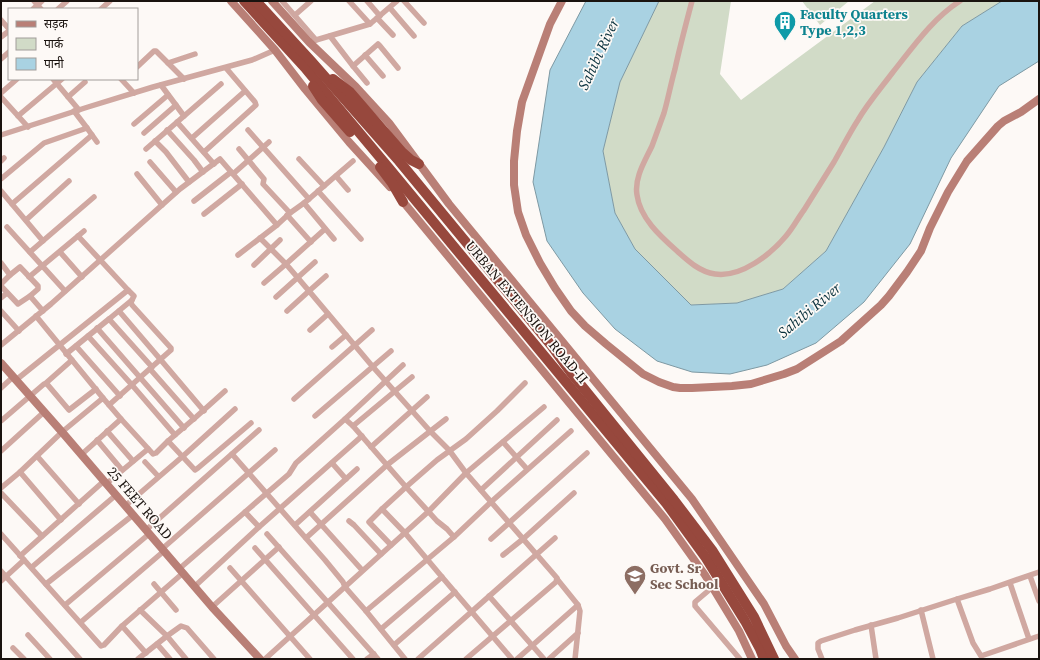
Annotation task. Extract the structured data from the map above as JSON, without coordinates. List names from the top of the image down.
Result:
{
  "streets": {
    "highway": ["URBAN EXTENSION ROAD-II"],
    "street": ["25 FEET ROAD"]
  },
  "water": ["Sahibi River"],
  "places": {
    "building": ["Faculty Quarters Type 1,2,3"],
    "school or university": ["Govt. Sr Sec School"]
  },
  "legend": ["सड़क", "पार्क", "पानी"]
}
